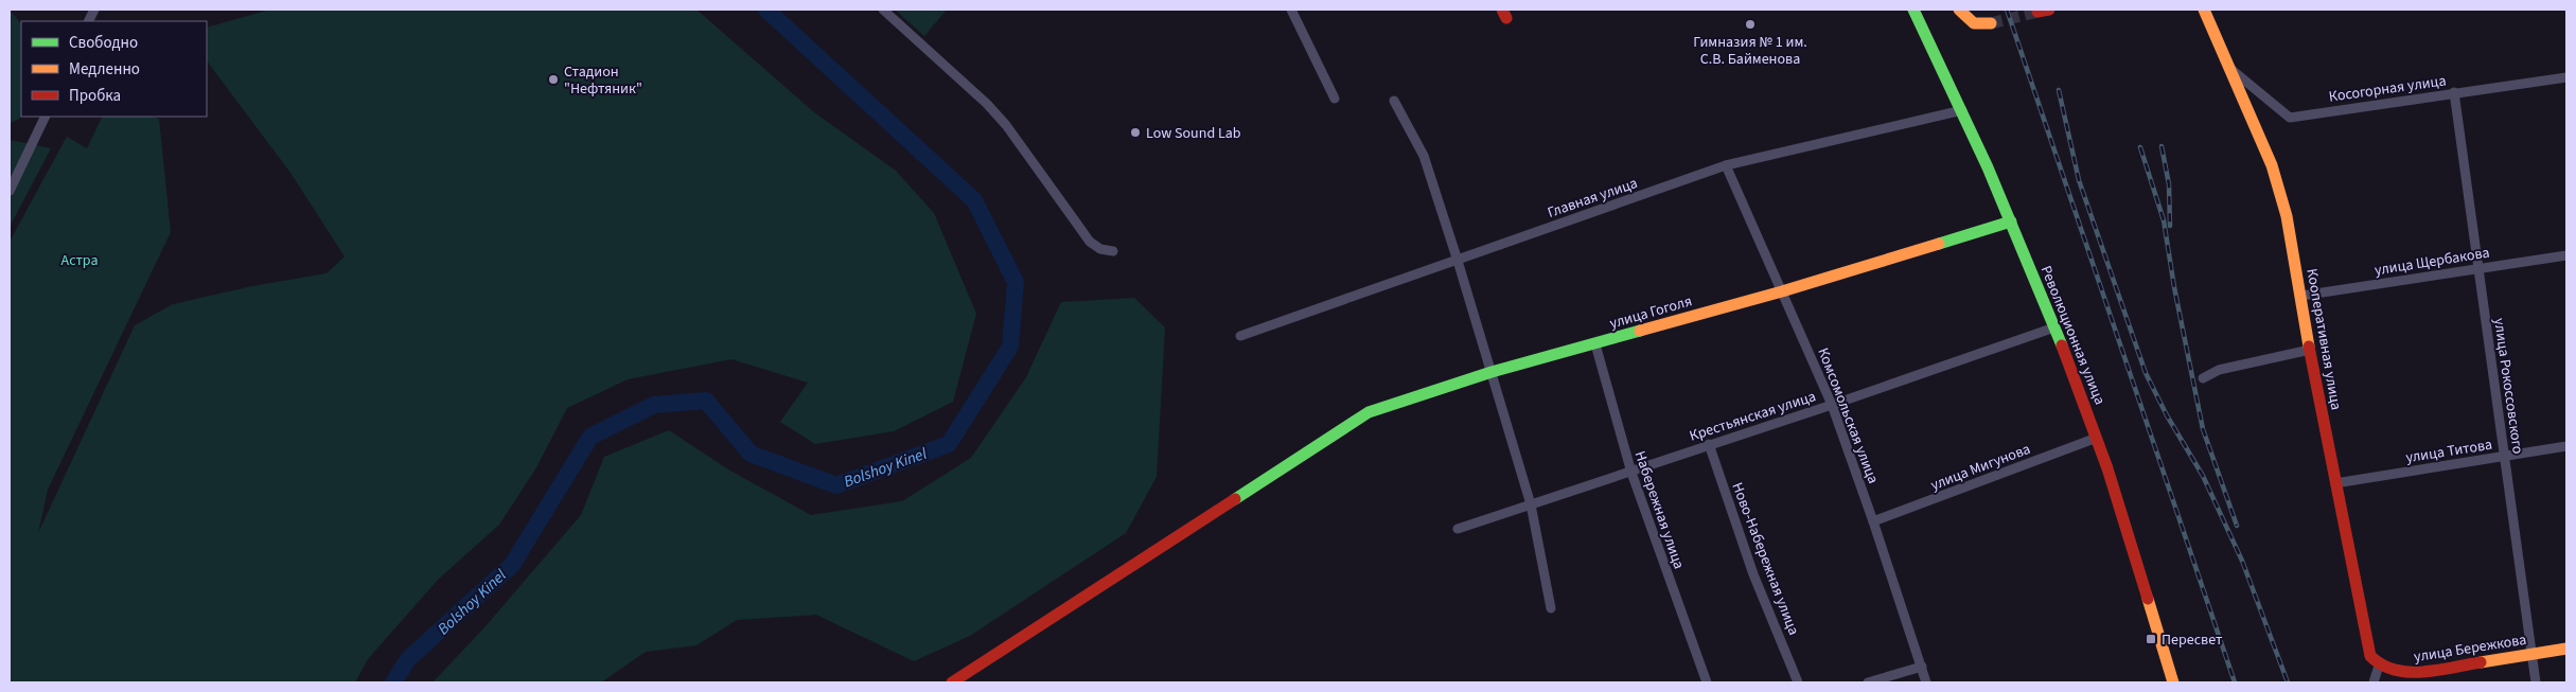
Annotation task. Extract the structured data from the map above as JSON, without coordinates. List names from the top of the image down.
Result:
{
  "streets": {
    "street": [
      "Косогорная улица",
      "Главная улица",
      "улица Щербакова",
      "улица Гоголя",
      "Революционная улица",
      "Кооперативная улица",
      "улица Рокоссовского",
      "Крестьянская улица",
      "Комсомольская улица",
      "улица Титова",
      "улица Мигунова",
      "Набережная улица",
      "Ново-Набережная улица",
      "улица Бережкова"
    ]
  },
  "crossings": [
    ["Косогорная улица", "Кооперативная улица"],
    ["Косогорная улица", "улица Рокоссовского"],
    ["Главная улица", "Революционная улица"],
    ["Главная улица", "Комсомольская улица"],
    ["улица Щербакова", "Кооперативная улица"],
    ["улица Щербакова", "улица Рокоссовского"],
    ["улица Гоголя", "Революционная улица"],
    ["улица Гоголя", "Комсомольская улица"],
    ["улица Гоголя", "Набережная улица"],
    ["Революционная улица", "Крестьянская улица"],
    ["Революционная улица", "улица Мигунова"],
    ["Кооперативная улица", "улица Титова"],
    ["Кооперативная улица", "улица Бережкова"],
    ["улица Рокоссовского", "улица Титова"],
    ["улица Рокоссовского", "улица Бережкова"],
    ["Крестьянская улица", "Комсомольская улица"],
    ["Крестьянская улица", "Набережная улица"],
    ["Крестьянская улица", "Ново-Набережная улица"],
    ["Комсомольская улица", "улица Мигунова"]
  ],
  "water": ["Bolshoy Kinel"],
  "parks": ["Астра"],
  "places": {
    "other": ["Гимназия № 1 им. С.В. Байменова", "Стадион \"Нефтяник\"", "Low Sound Lab"],
    "transit": ["Пересвет"]
  },
  "legend": ["Свободно", "Медленно", "Пробка"]
}
